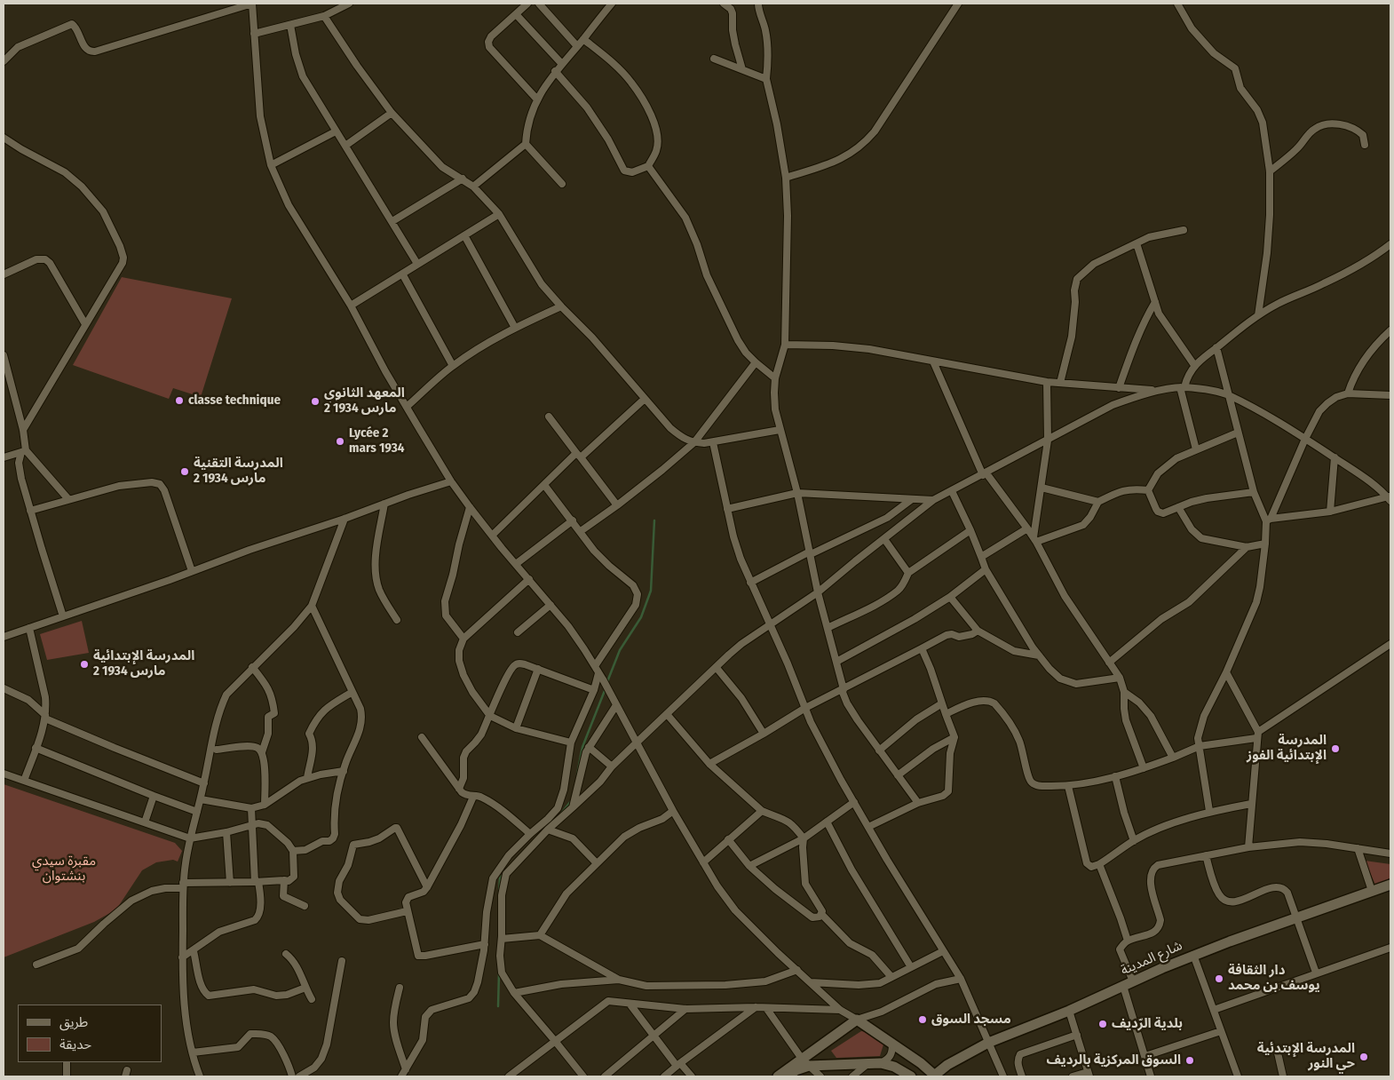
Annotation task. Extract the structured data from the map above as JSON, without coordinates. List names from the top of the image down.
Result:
{
  "streets": {
    "street": ["شارع المدينة"]
  },
  "parks": ["مقبرة سيدي بنشتوان"],
  "places": [
    "classe technique",
    "المعهد الثانوي 2 مارس 1934",
    "Lycée 2 mars 1934",
    "المدرسة التقنية 2 مارس 1934",
    "المدرسة الإبتدائية 2 مارس 1934",
    "المدرسة الإبتدائية الفوز",
    "دار الثقافة يوسف بن محمد",
    "مسجد السوق",
    "بلدية الرّديف",
    "المدرسة الإبتدئية حي النور",
    "السوق المركزية بالرديف"
  ],
  "legend": ["طريق", "حديقة"]
}
